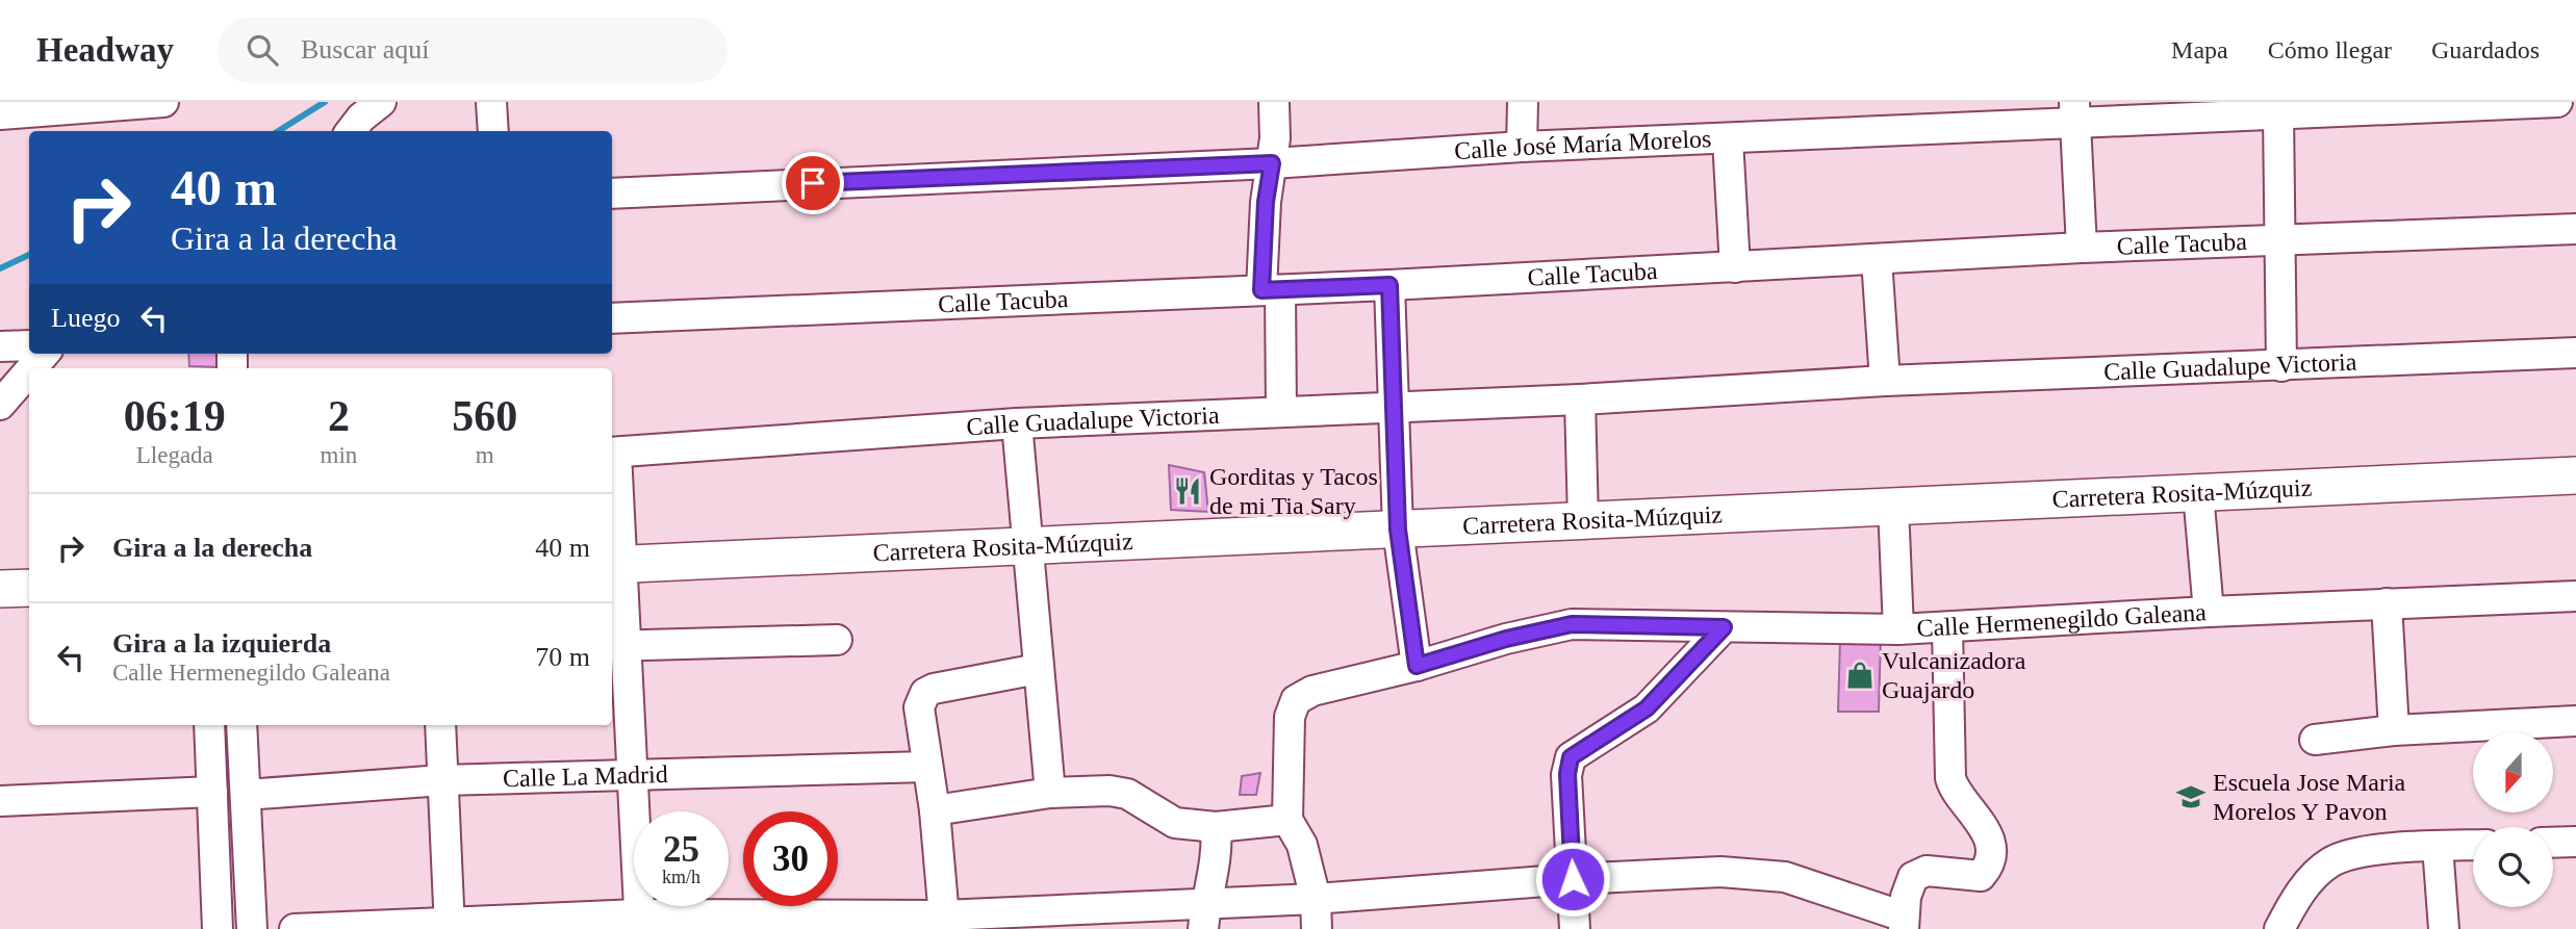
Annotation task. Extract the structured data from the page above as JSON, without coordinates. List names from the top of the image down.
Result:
{
  "streets": {
    "main road": ["Carretera Rosita-Múzquiz"],
    "street": [
      "Calle José María Morelos",
      "Calle Tacuba",
      "Calle Guadalupe Victoria",
      "Calle Hermenegildo Galeana",
      "Calle La Madrid"
    ]
  },
  "places": {
    "restaurant": ["Gorditas y Tacos de mi Tia Sary"],
    "shop": ["Vulcanizadora Guajardo"],
    "school or university": ["Escuela Jose Maria Morelos Y Pavon"]
  },
  "north": "bottom",
  "page": {
    "header": "Headway",
    "search": "Buscar aquí",
    "nav": ["Mapa", "Cómo llegar", "Guardados"],
    "turn": ["40 m", "Gira a la derecha"],
    "then": "Luego",
    "eta": [
      "06:19",
      "Llegada",
      "2",
      "min",
      "560",
      "m"
    ],
    "list": [
      {
        "name": "Gira a la derecha",
        "value": "40 m"
      },
      {
        "name": "Gira a la izquierda",
        "note": "Calle Hermenegildo Galeana",
        "value": "70 m"
      }
    ],
    "speed": "25 km/h",
    "limit": "30"
  }
}
